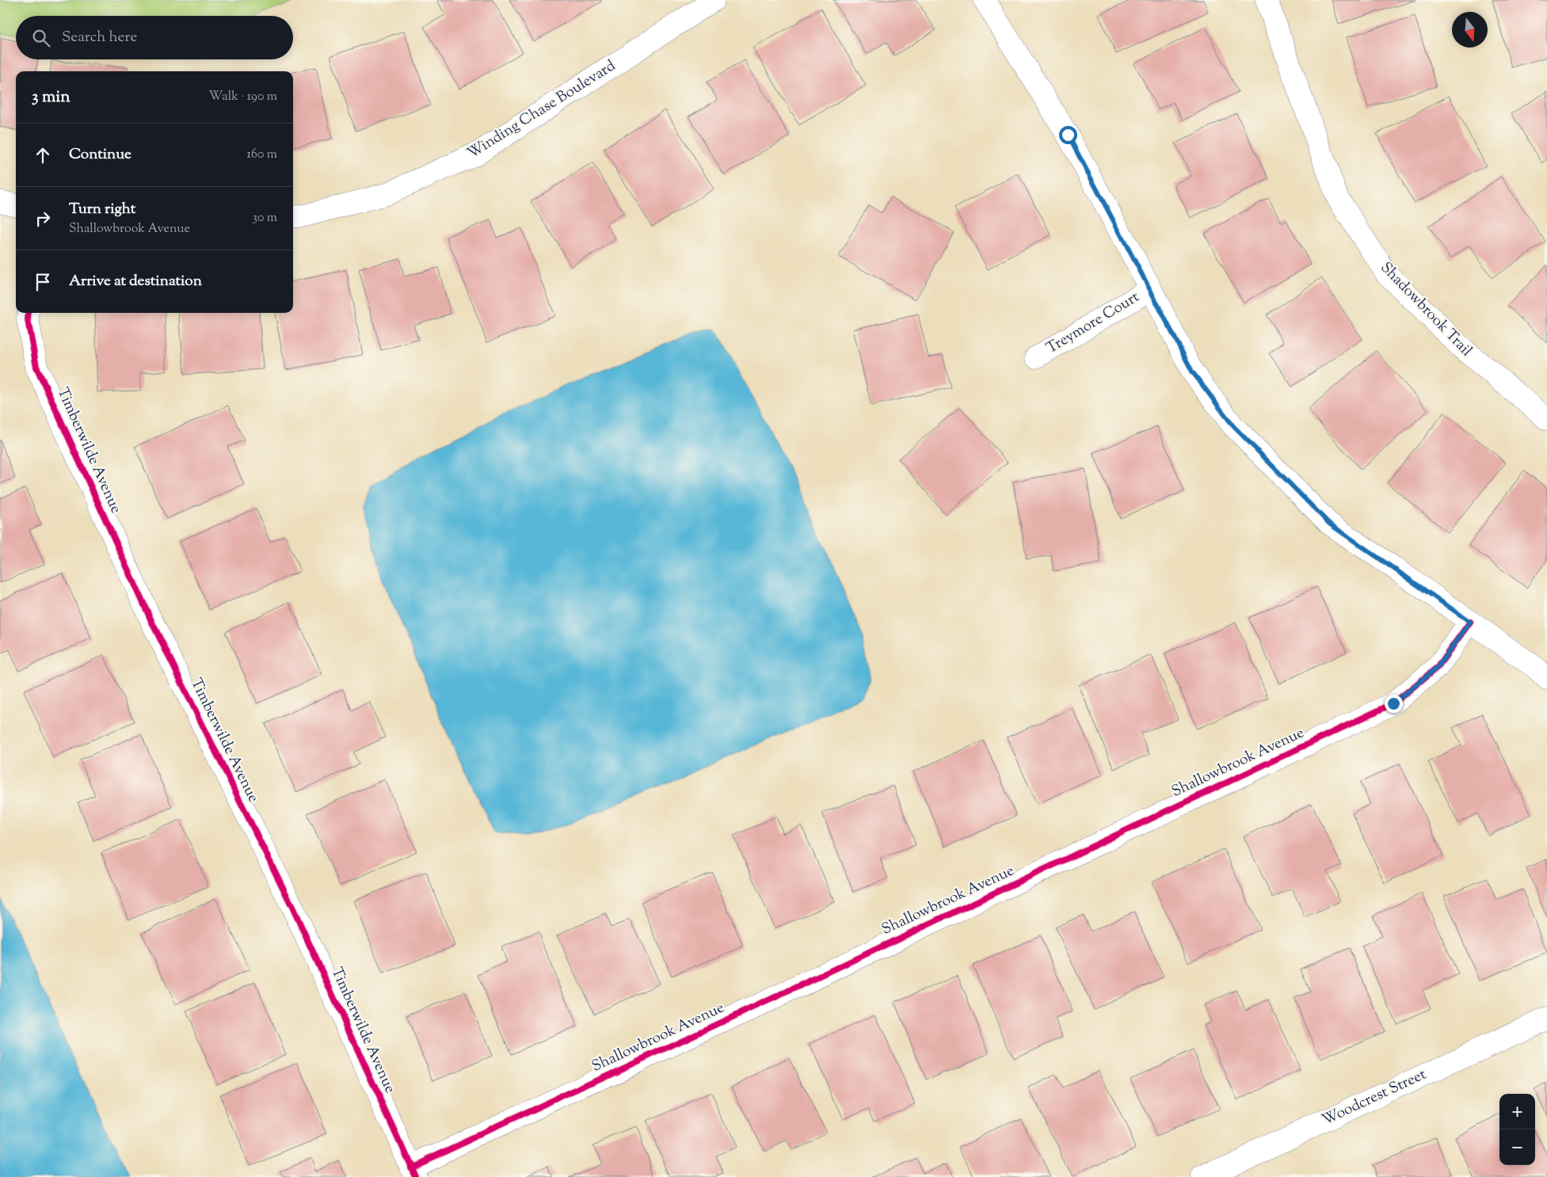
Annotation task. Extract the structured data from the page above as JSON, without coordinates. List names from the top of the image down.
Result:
{
  "streets": {
    "street": [
      "Winding Chase Boulevard",
      "Shadowbrook Trail",
      "Treymore Court",
      "Timberwilde Avenue",
      "Shallowbrook Avenue",
      "Woodcrest Street"
    ]
  },
  "crossings": [
    ["Timberwilde Avenue", "Shallowbrook Avenue"]
  ],
  "north": "bottom",
  "page": {
    "search": "Search here",
    "heading": ["3 min", "Walk · 190 m"],
    "list": [
      ["Continue", "160 m"],
      ["Turn right", "Shallowbrook Avenue", "30 m"],
      "Arrive at destination"
    ],
    "map_buttons": ["+", "−"]
  }
}
